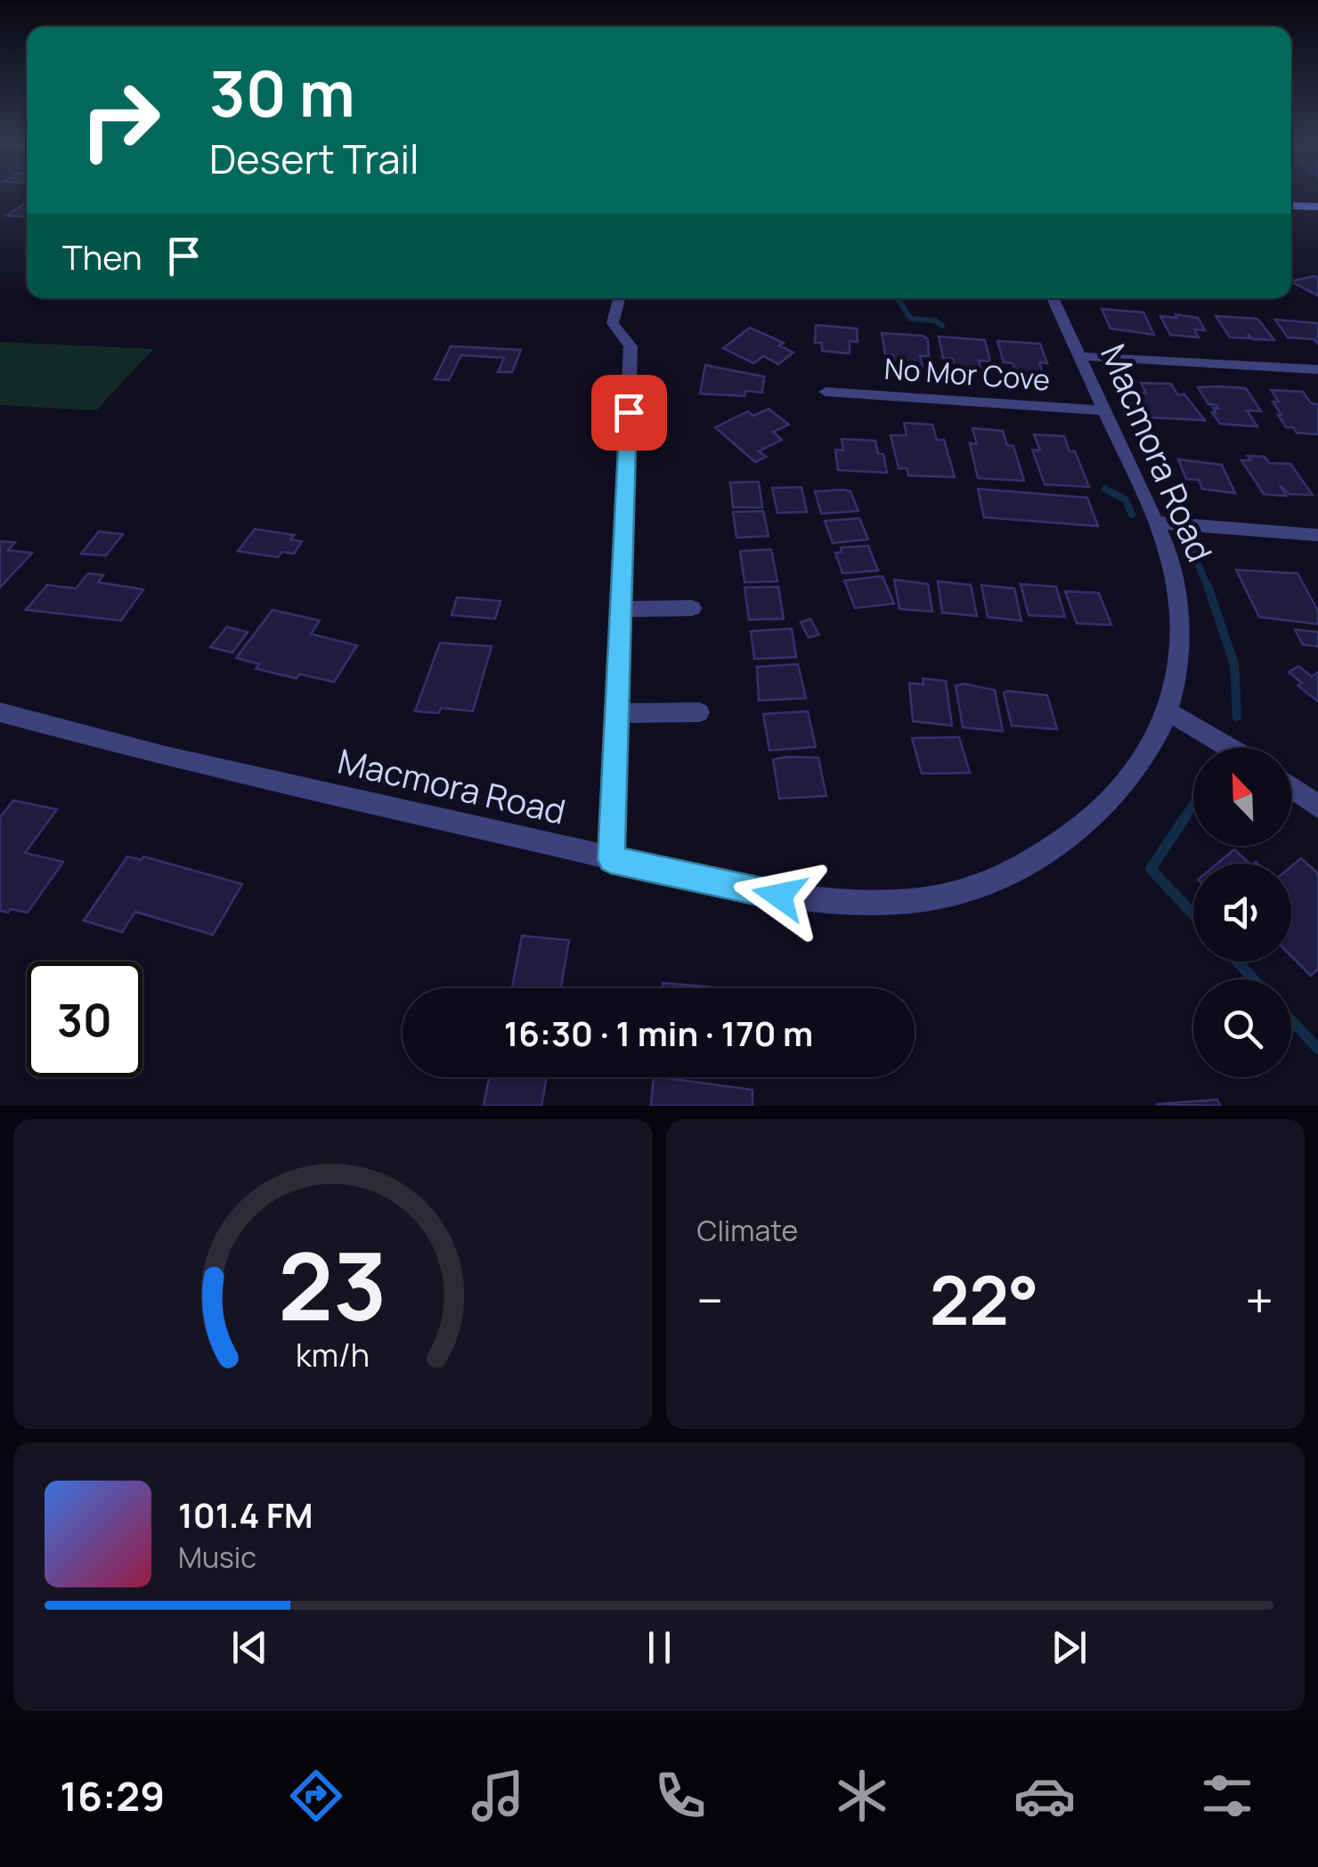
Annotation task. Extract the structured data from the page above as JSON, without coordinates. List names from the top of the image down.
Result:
{
  "streets": {
    "street": ["No Mor Cove", "Macmora Road"]
  },
  "crossings": [
    ["No Mor Cove", "Macmora Road"]
  ],
  "north": "top left",
  "page": {
    "turn": ["30 m", "Desert Trail"],
    "then": "Then",
    "limit": "30",
    "trip": "16:30 · 1 min · 170 m",
    "tile": "Climate",
    "heat": ["−", "22°", "+"],
    "song": ["101.4 FM", "Music"],
    "tabs": "16:29",
    "gauge": ["23", "km/h"]
  }
}
